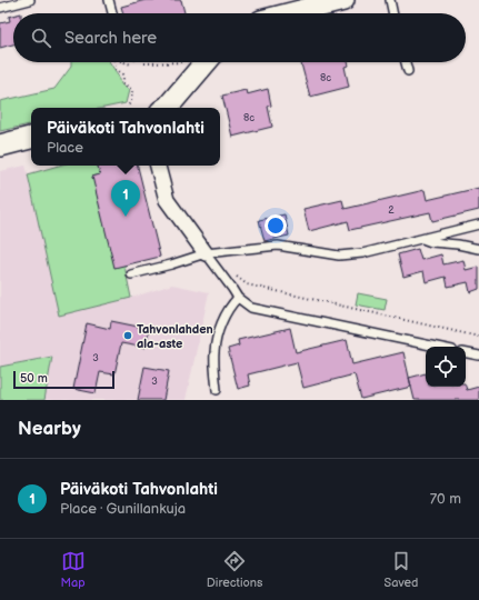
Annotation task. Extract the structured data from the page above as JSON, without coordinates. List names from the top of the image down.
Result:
{
  "places": ["Tahvonlahden ala-aste"],
  "house_numbers": [
    "8c",
    "8c",
    "2",
    "3",
    "3"
  ],
  "scale_bar": "50 m",
  "page": {
    "search": "Search here",
    "popup": ["Päiväkoti Tahvonlahti", "Place"],
    "pins": "1",
    "scale": "50 m",
    "heading": "Nearby",
    "list": [
      {
        "mark": "1",
        "name": "Päiväkoti Tahvonlahti",
        "note": "Place · Gunillankuja",
        "value": "70 m"
      }
    ],
    "nav": ["Map", "Directions", "Saved"]
  }
}
